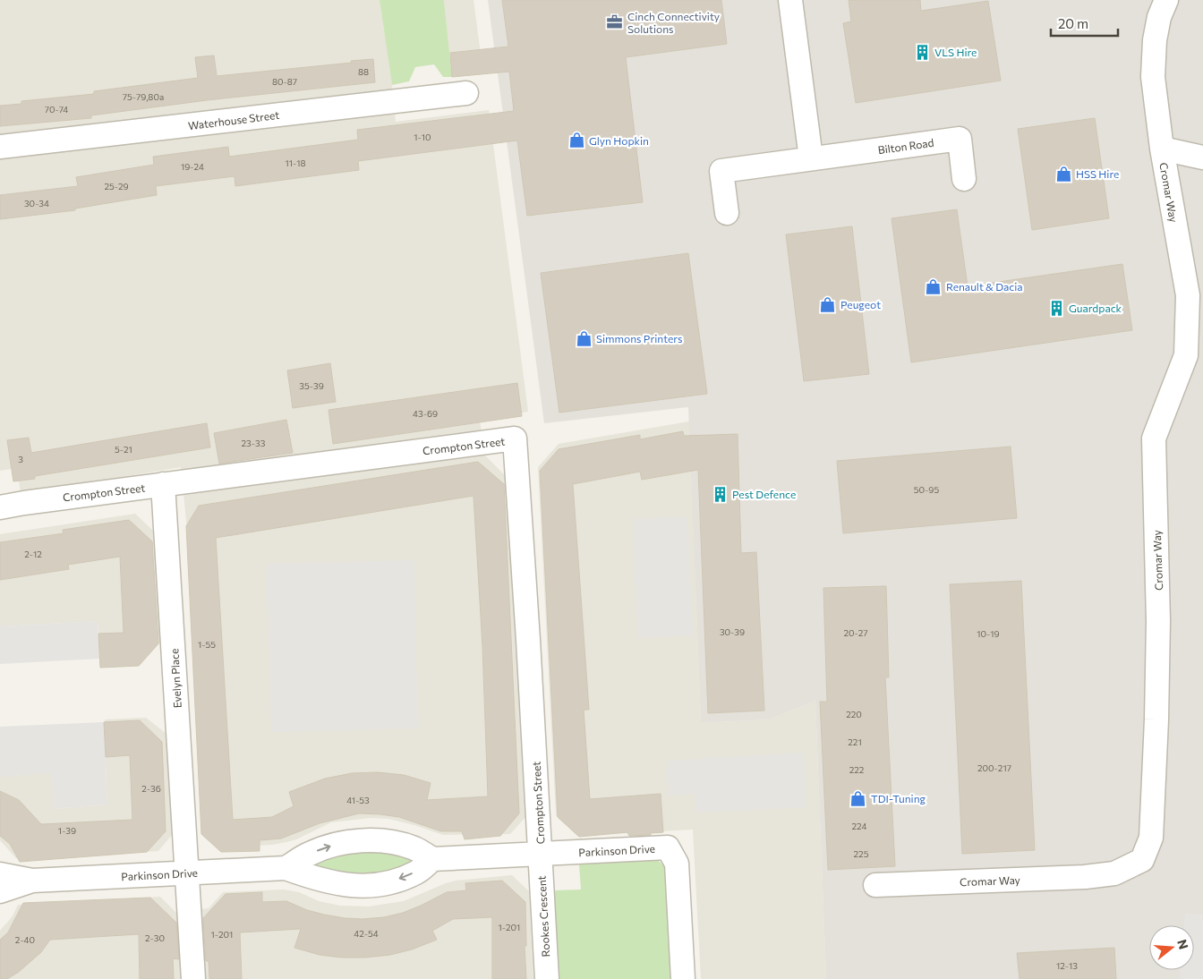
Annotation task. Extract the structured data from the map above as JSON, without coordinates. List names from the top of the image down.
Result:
{
  "streets": {
    "street": [
      "Waterhouse Street",
      "Bilton Road",
      "Cromar Way",
      "Crompton Street",
      "Evelyn Place",
      "Parkinson Drive",
      "Rookes Crescent"
    ]
  },
  "crossings": [
    ["Crompton Street", "Evelyn Place"],
    ["Crompton Street", "Parkinson Drive"],
    ["Crompton Street", "Rookes Crescent"],
    ["Evelyn Place", "Parkinson Drive"],
    ["Parkinson Drive", "Rookes Crescent"]
  ],
  "places": {
    "office": ["Cinch Connectivity Solutions"],
    "building": ["VLS Hire", "Guardpack", "Pest Defence"],
    "shop": [
      "Glyn Hopkin",
      "HSS Hire",
      "Renault & Dacia",
      "Peugeot",
      "Simmons Printers",
      "TDI-Tuning"
    ]
  },
  "house_numbers": [
    "88",
    "80-87",
    "75-79,80a",
    "70-74",
    "1-10",
    "11-18",
    "19-24",
    "25-29",
    "30-34",
    "35-39",
    "43-69",
    "23-33",
    "5-21",
    "3",
    "50-95",
    "2-12",
    "30-39",
    "20-27",
    "10-19",
    "1-55",
    "220",
    "221",
    "200-217",
    "222",
    "2-36",
    "41-53",
    "224",
    "1-39",
    "225",
    "1-201",
    "42-54",
    "1-201",
    "2-30",
    "2-40",
    "12-13"
  ],
  "scale_bar": "20 m",
  "north": "right"
}
